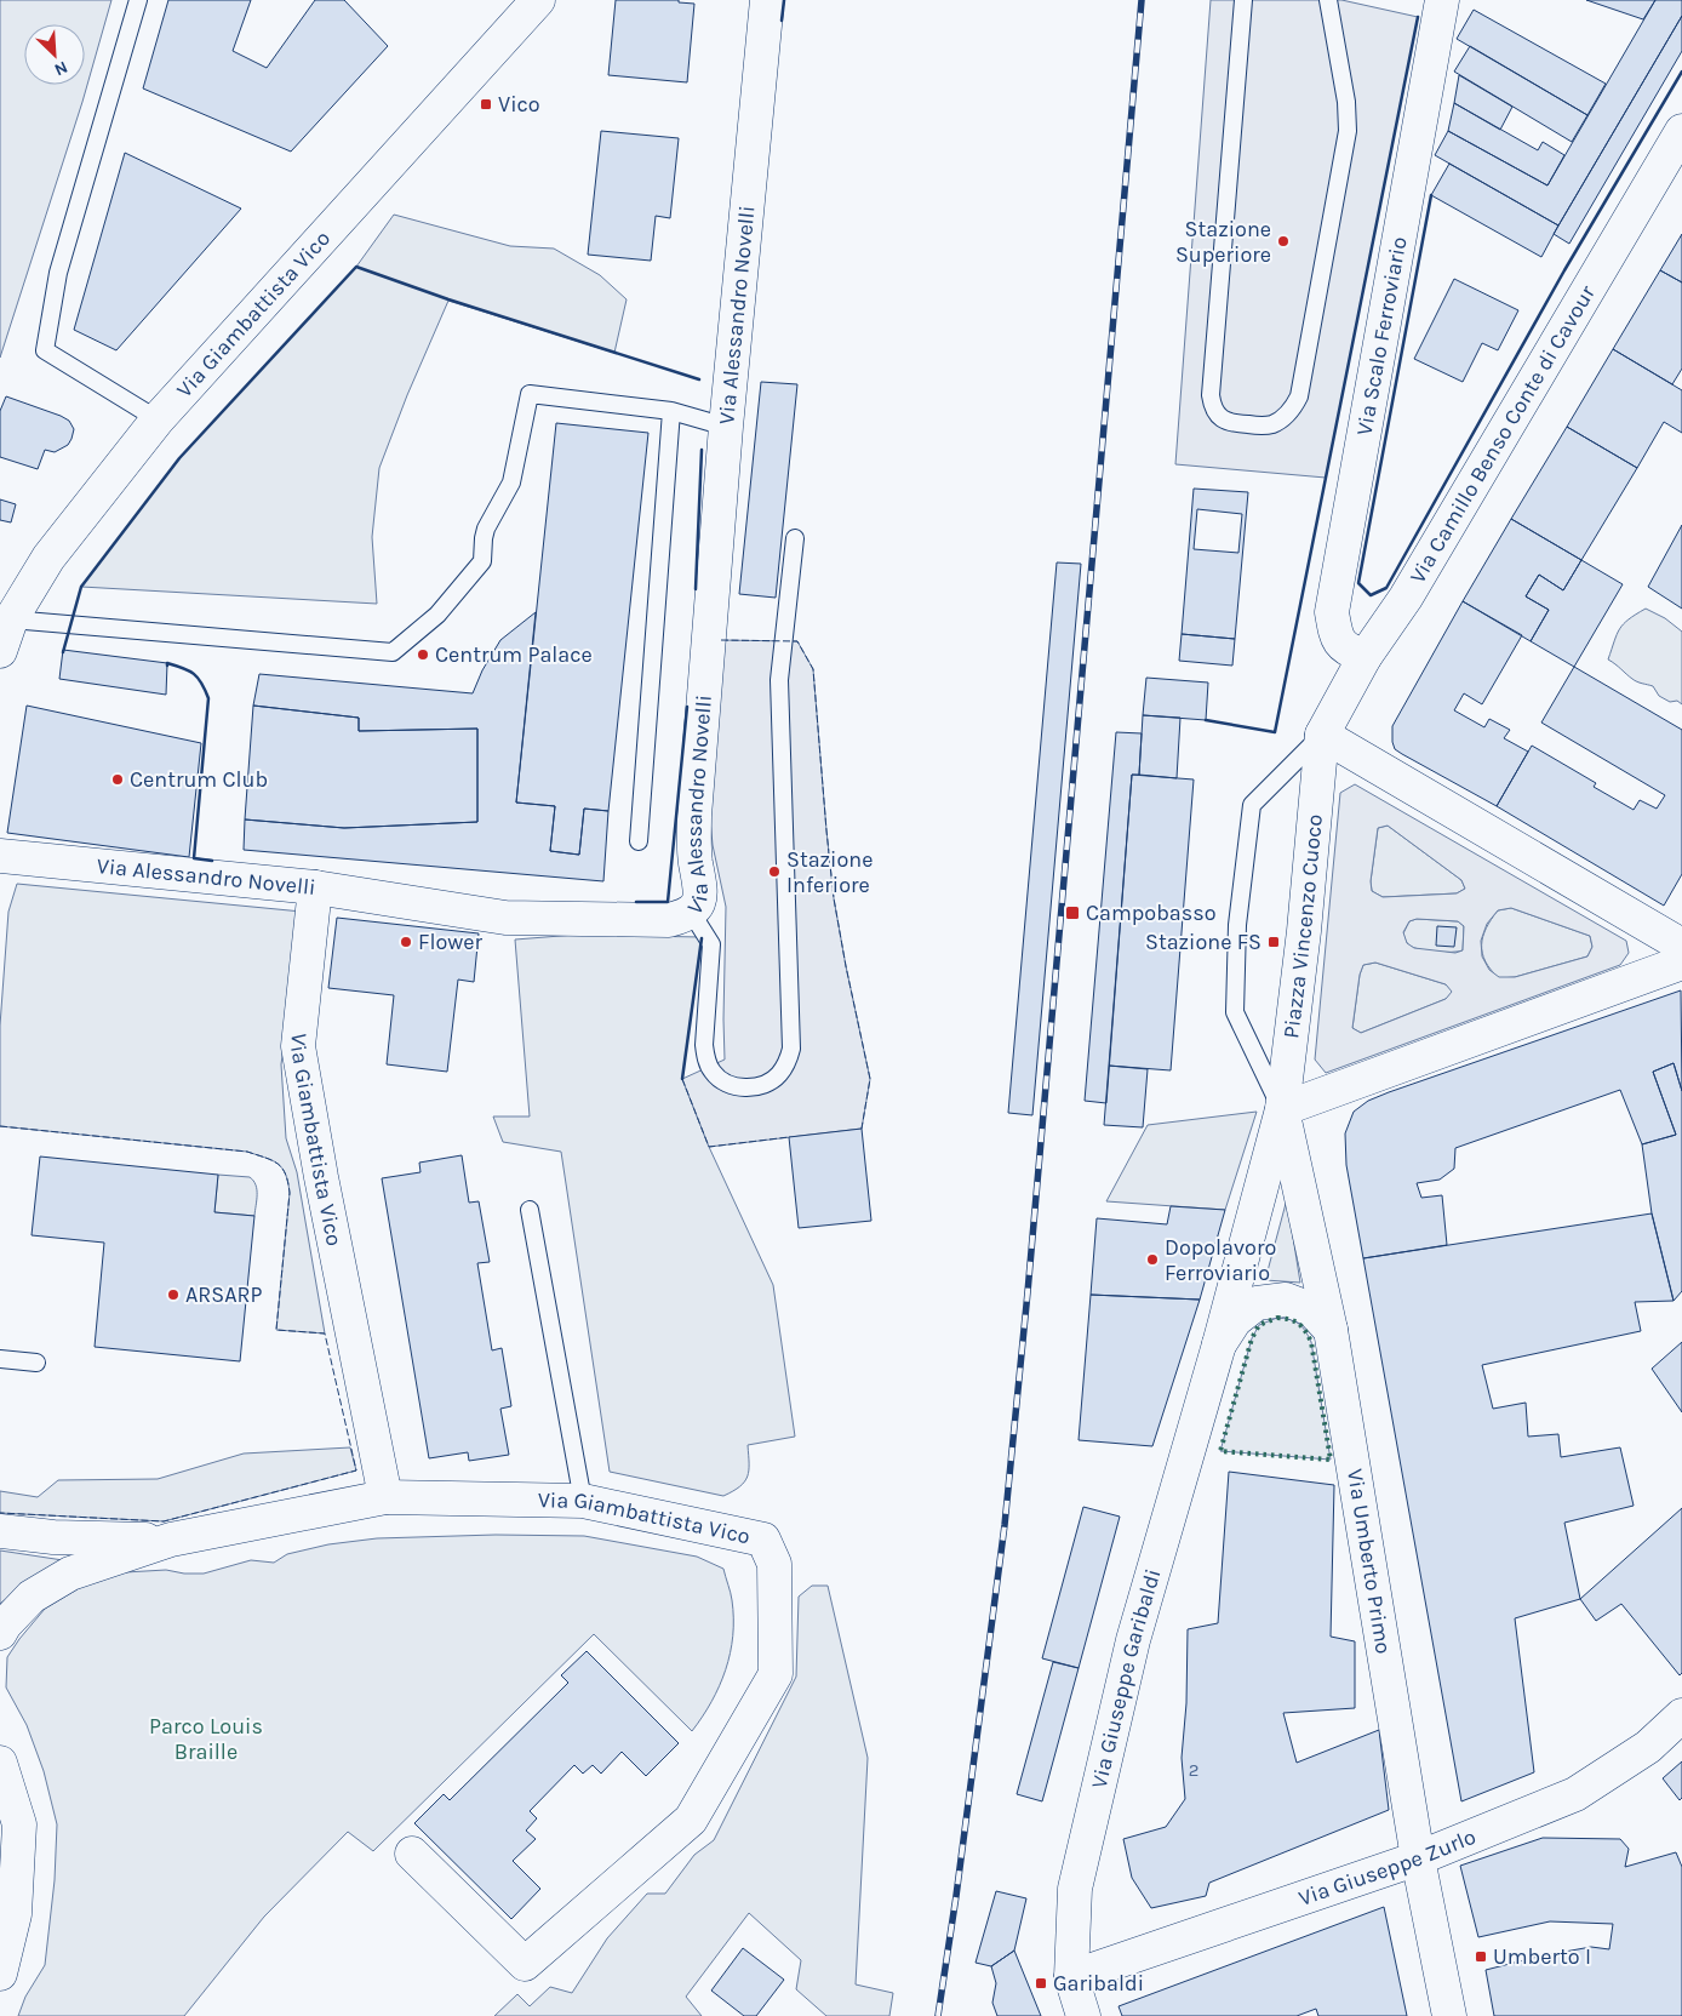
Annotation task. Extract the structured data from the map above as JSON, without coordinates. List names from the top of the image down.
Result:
{
  "streets": {
    "street": [
      "Via Giambattista Vico",
      "Via Alessandro Novelli",
      "Via Scalo Ferroviario",
      "Via Camillo Benso Conte di Cavour",
      "Piazza Vincenzo Cuoco",
      "Via Umberto Primo",
      "Via Giuseppe Garibaldi",
      "Via Giuseppe Zurlo"
    ]
  },
  "crossings": [
    ["Via Giambattista Vico", "Via Alessandro Novelli"],
    ["Via Scalo Ferroviario", "Via Camillo Benso Conte di Cavour"],
    ["Via Camillo Benso Conte di Cavour", "Piazza Vincenzo Cuoco"],
    ["Piazza Vincenzo Cuoco", "Via Umberto Primo"],
    ["Piazza Vincenzo Cuoco", "Via Giuseppe Garibaldi"],
    ["Via Umberto Primo", "Via Giuseppe Garibaldi"],
    ["Via Umberto Primo", "Via Giuseppe Zurlo"],
    ["Via Giuseppe Garibaldi", "Via Giuseppe Zurlo"]
  ],
  "parks": ["Parco Louis Braille"],
  "places": {
    "transit": [
      "Vico",
      "Campobasso",
      "Stazione FS",
      "Umberto I",
      "Garibaldi"
    ],
    "other": [
      "Stazione Superiore",
      "Centrum Palace",
      "Centrum Club",
      "Stazione Inferiore",
      "Flower",
      "Dopolavoro Ferroviario",
      "ARSARP"
    ]
  },
  "house_numbers": ["2"],
  "north": "bottom right"
}
